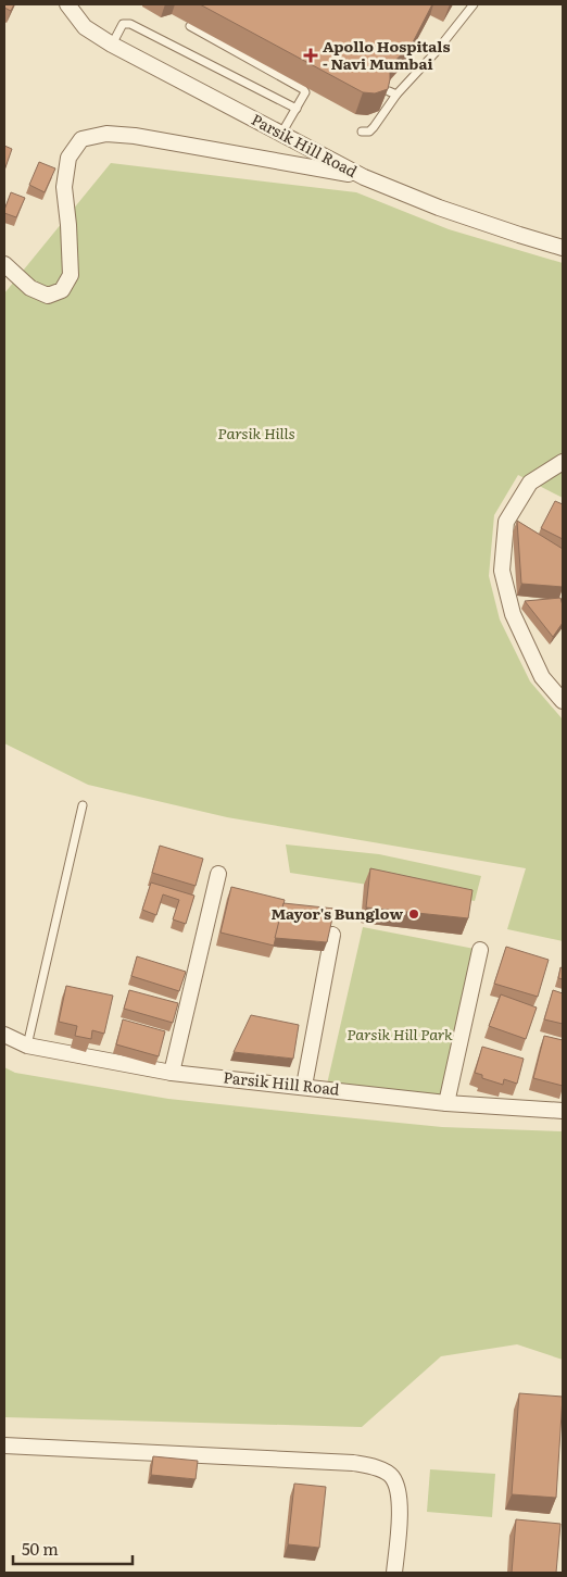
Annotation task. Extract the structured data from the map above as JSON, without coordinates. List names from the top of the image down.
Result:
{
  "streets": {
    "street": ["Parsik Hill Road"]
  },
  "parks": ["Parsik Hills", "Parsik Hill Park"],
  "places": {
    "health": ["Apollo Hospitals - Navi Mumbai"],
    "other": ["Mayor's Bunglow"]
  },
  "scale_bar": "50 m"
}
